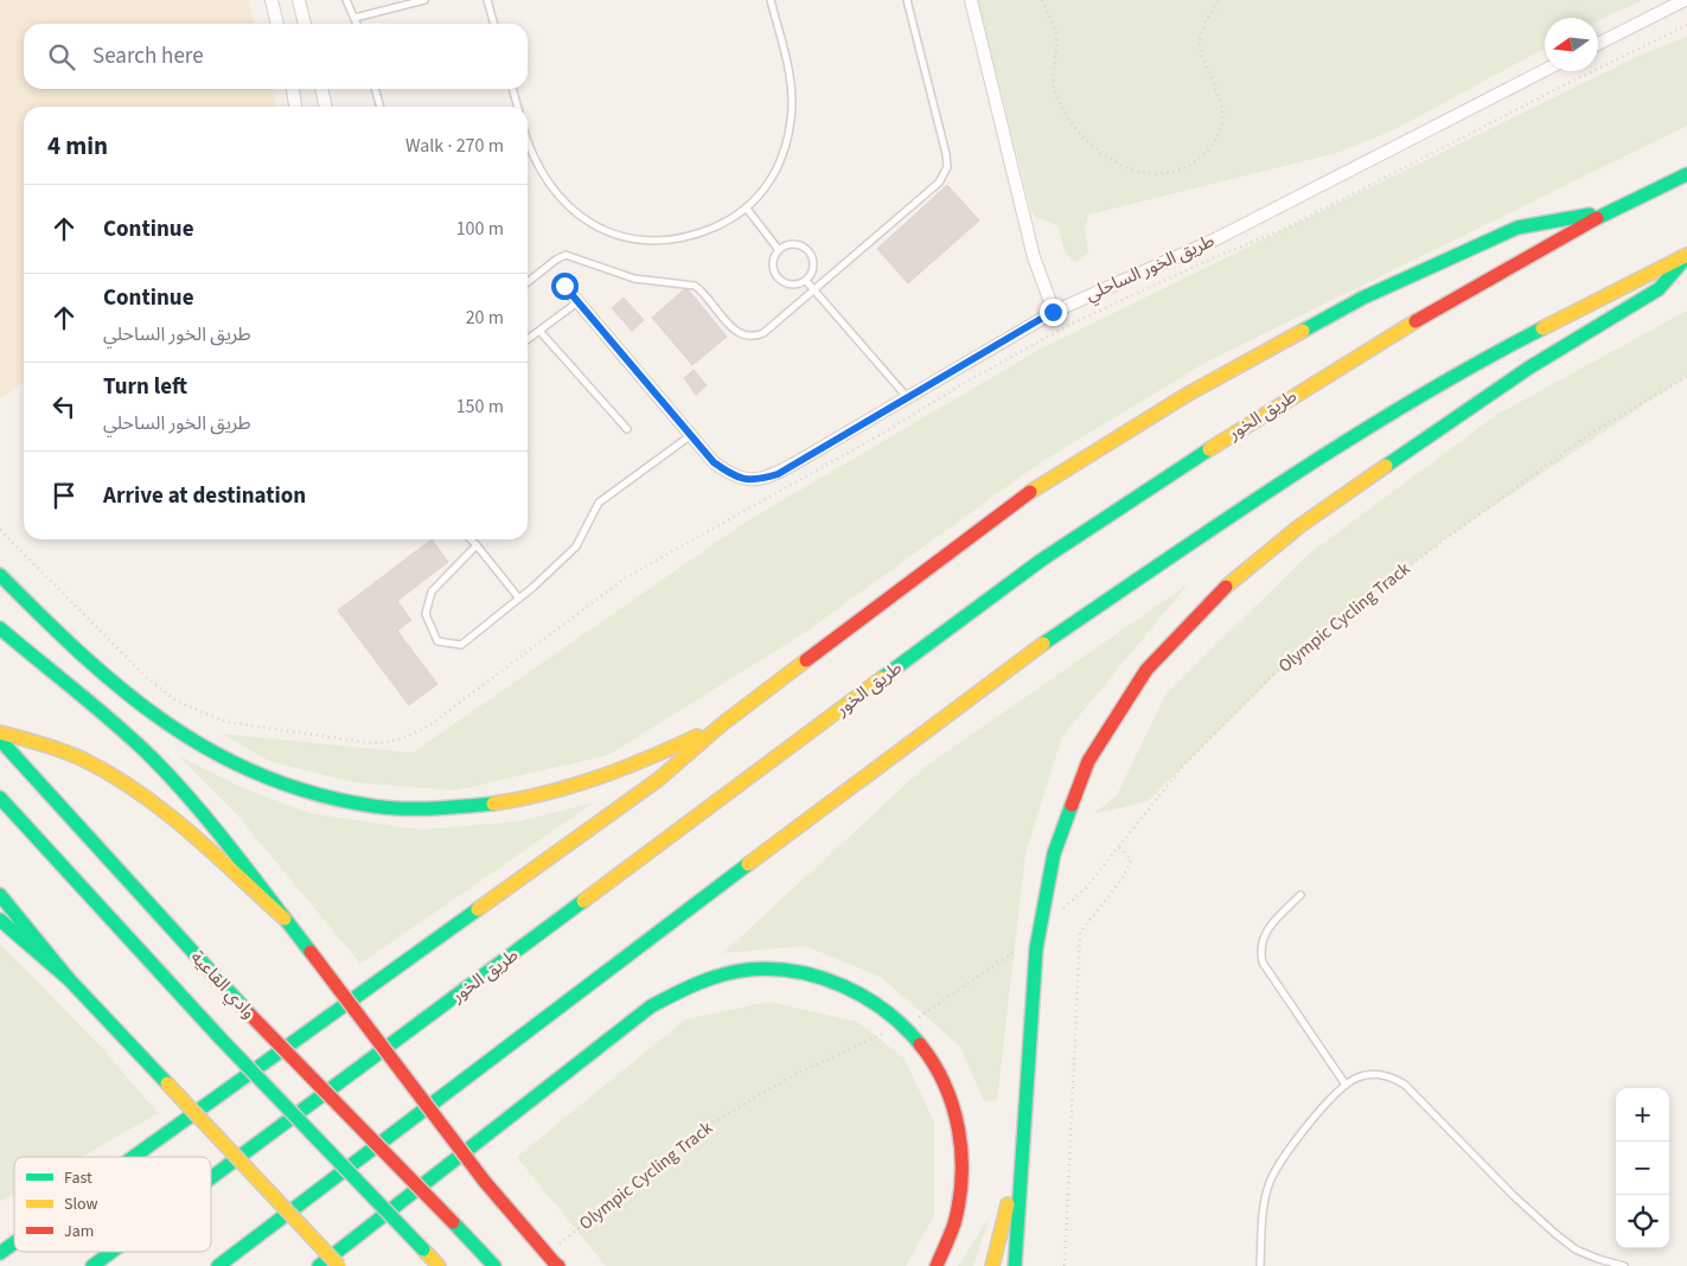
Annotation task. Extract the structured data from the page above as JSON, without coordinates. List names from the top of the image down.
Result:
{
  "streets": {
    "main road": ["طريق الخور", "وادي القاعية"],
    "street": ["طريق الخور الساحلي"],
    "path": ["Olympic Cycling Track"]
  },
  "legend": ["Fast", "Slow", "Jam"],
  "north": "left",
  "page": {
    "search": "Search here",
    "heading": ["4 min", "Walk · 270 m"],
    "list": [
      ["Continue", "100 m"],
      ["Continue", "طريق الخور الساحلي", "20 m"],
      ["Turn left", "طريق الخور الساحلي", "150 m"],
      "Arrive at destination"
    ],
    "map_buttons": ["+", "−"]
  }
}
